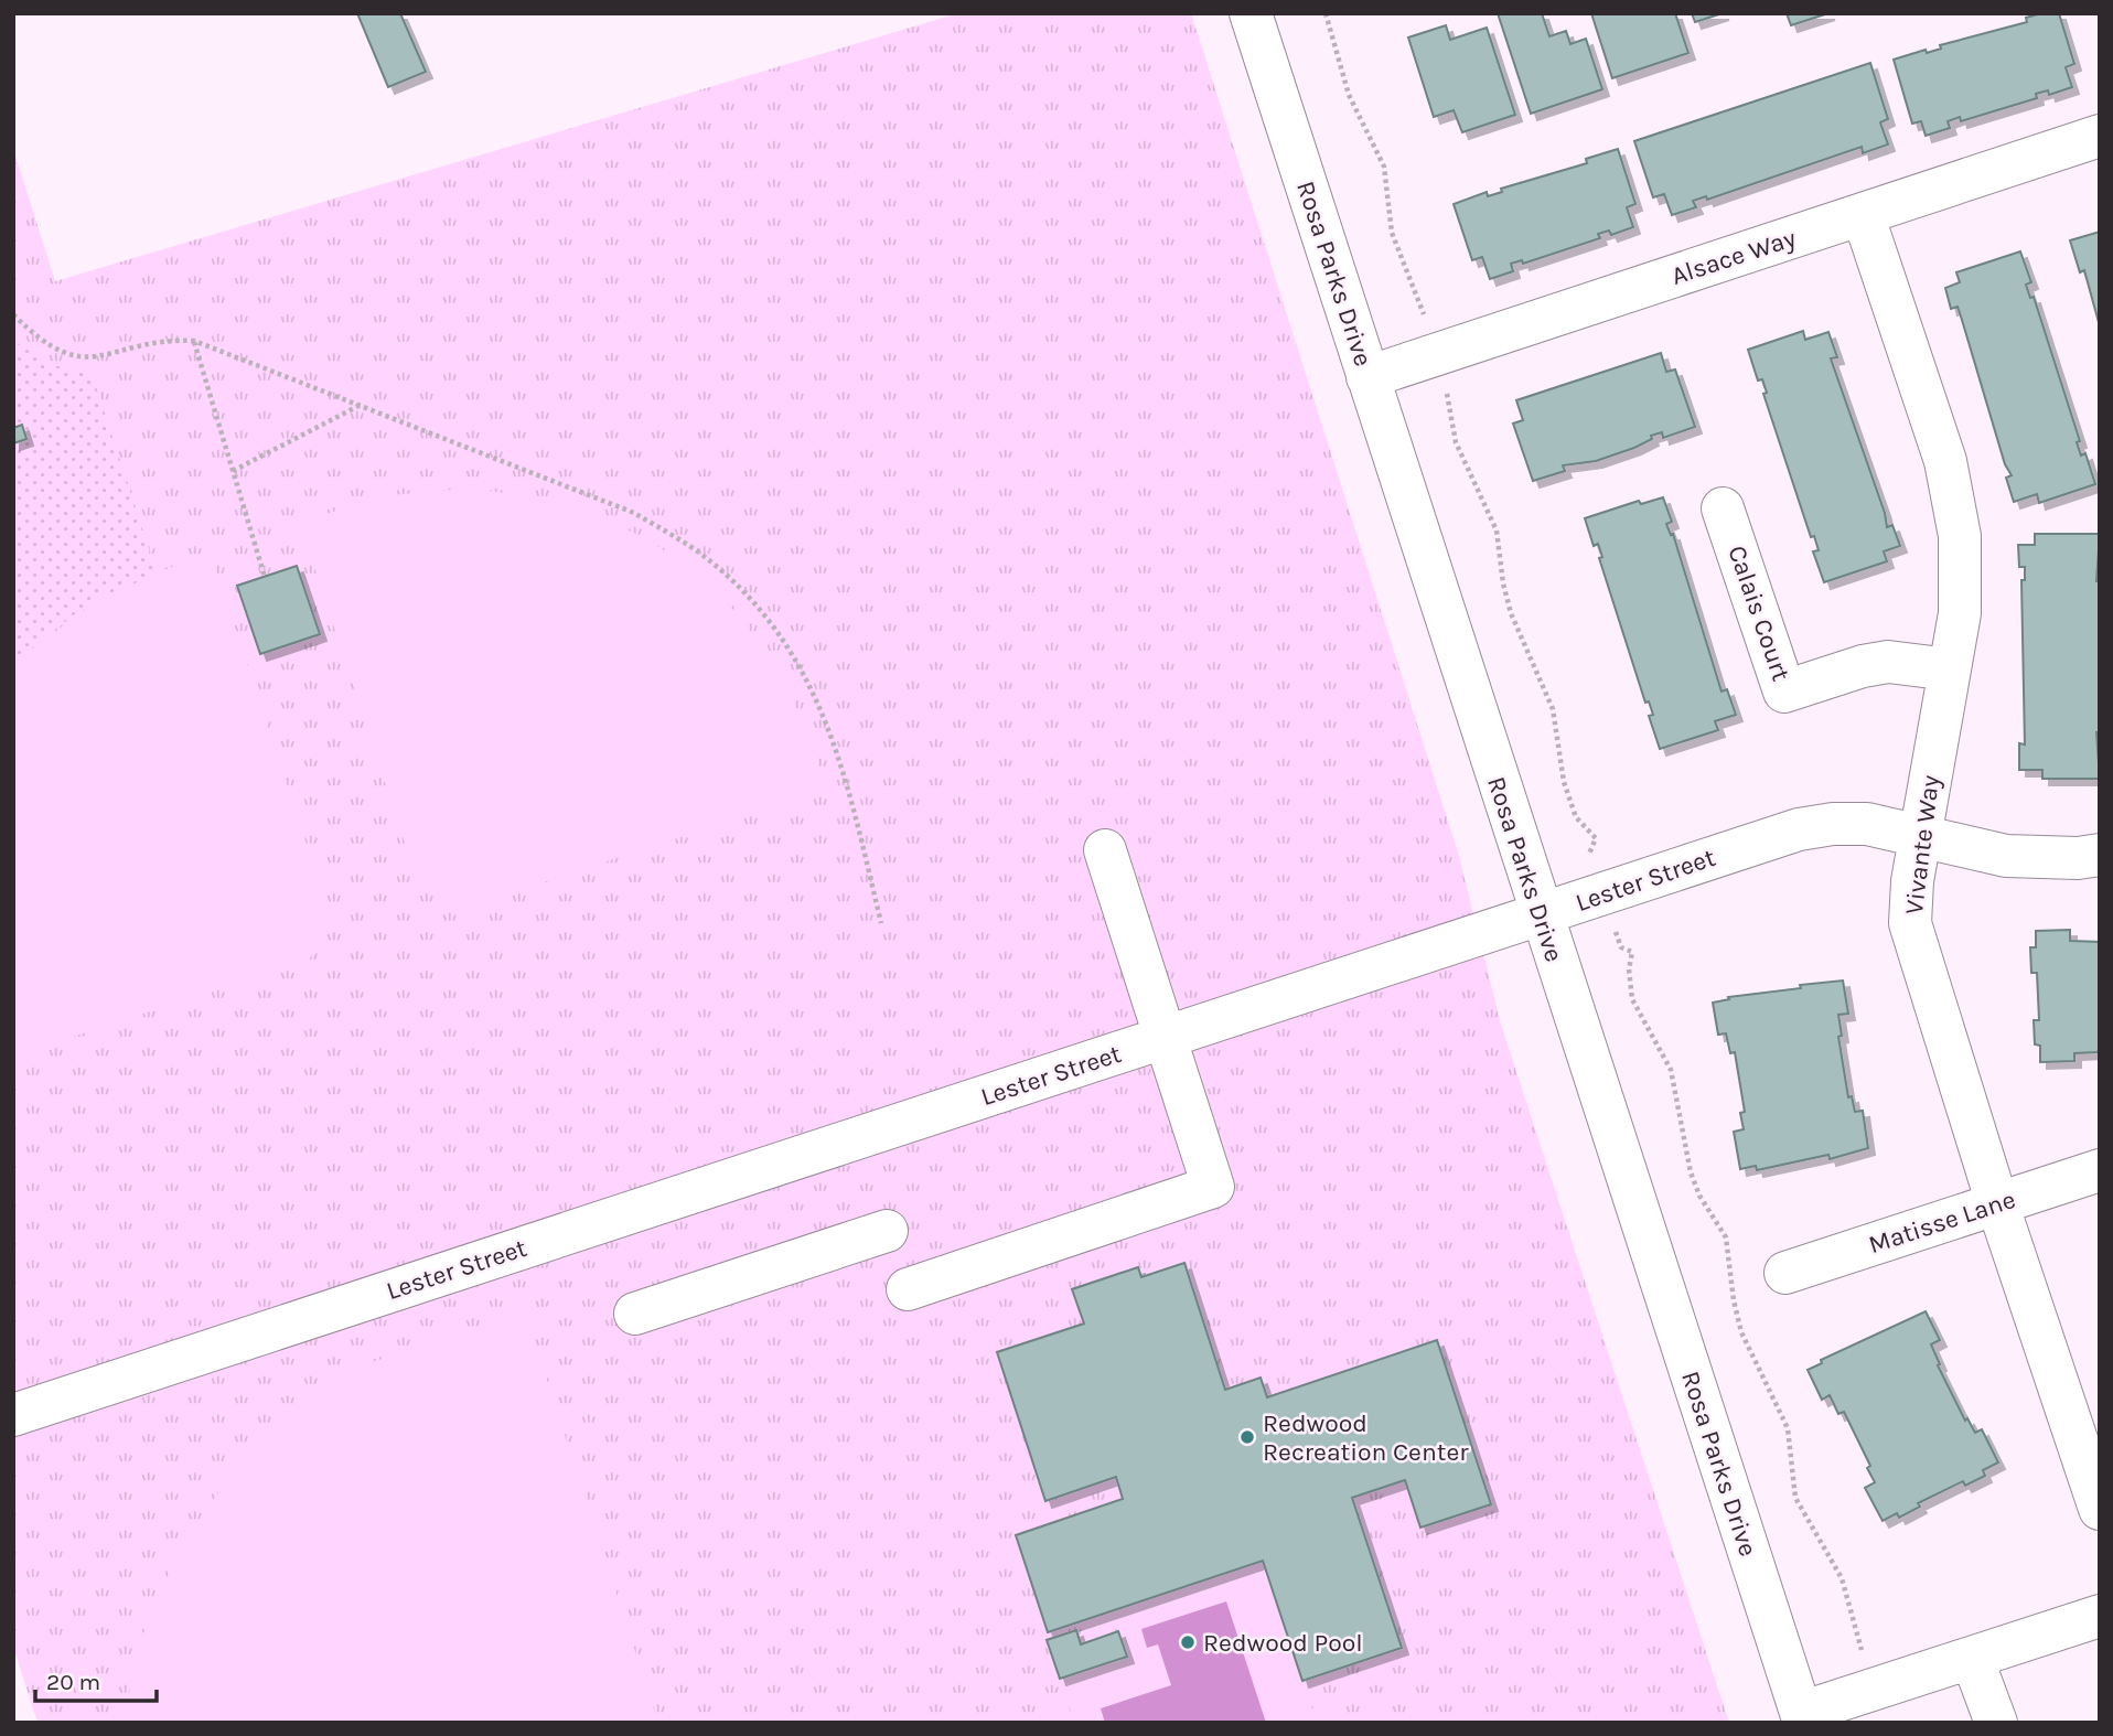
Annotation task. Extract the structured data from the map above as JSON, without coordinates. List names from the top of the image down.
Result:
{
  "streets": {
    "street": [
      "Alsace Way",
      "Rosa Parks Drive",
      "Calais Court",
      "Vivante Way",
      "Lester Street",
      "Matisse Lane"
    ]
  },
  "crossings": [
    ["Alsace Way", "Rosa Parks Drive"],
    ["Alsace Way", "Vivante Way"],
    ["Rosa Parks Drive", "Lester Street"],
    ["Calais Court", "Vivante Way"],
    ["Vivante Way", "Lester Street"],
    ["Vivante Way", "Matisse Lane"]
  ],
  "places": ["Redwood Recreation Center", "Redwood Pool"],
  "scale_bar": "20 m"
}
